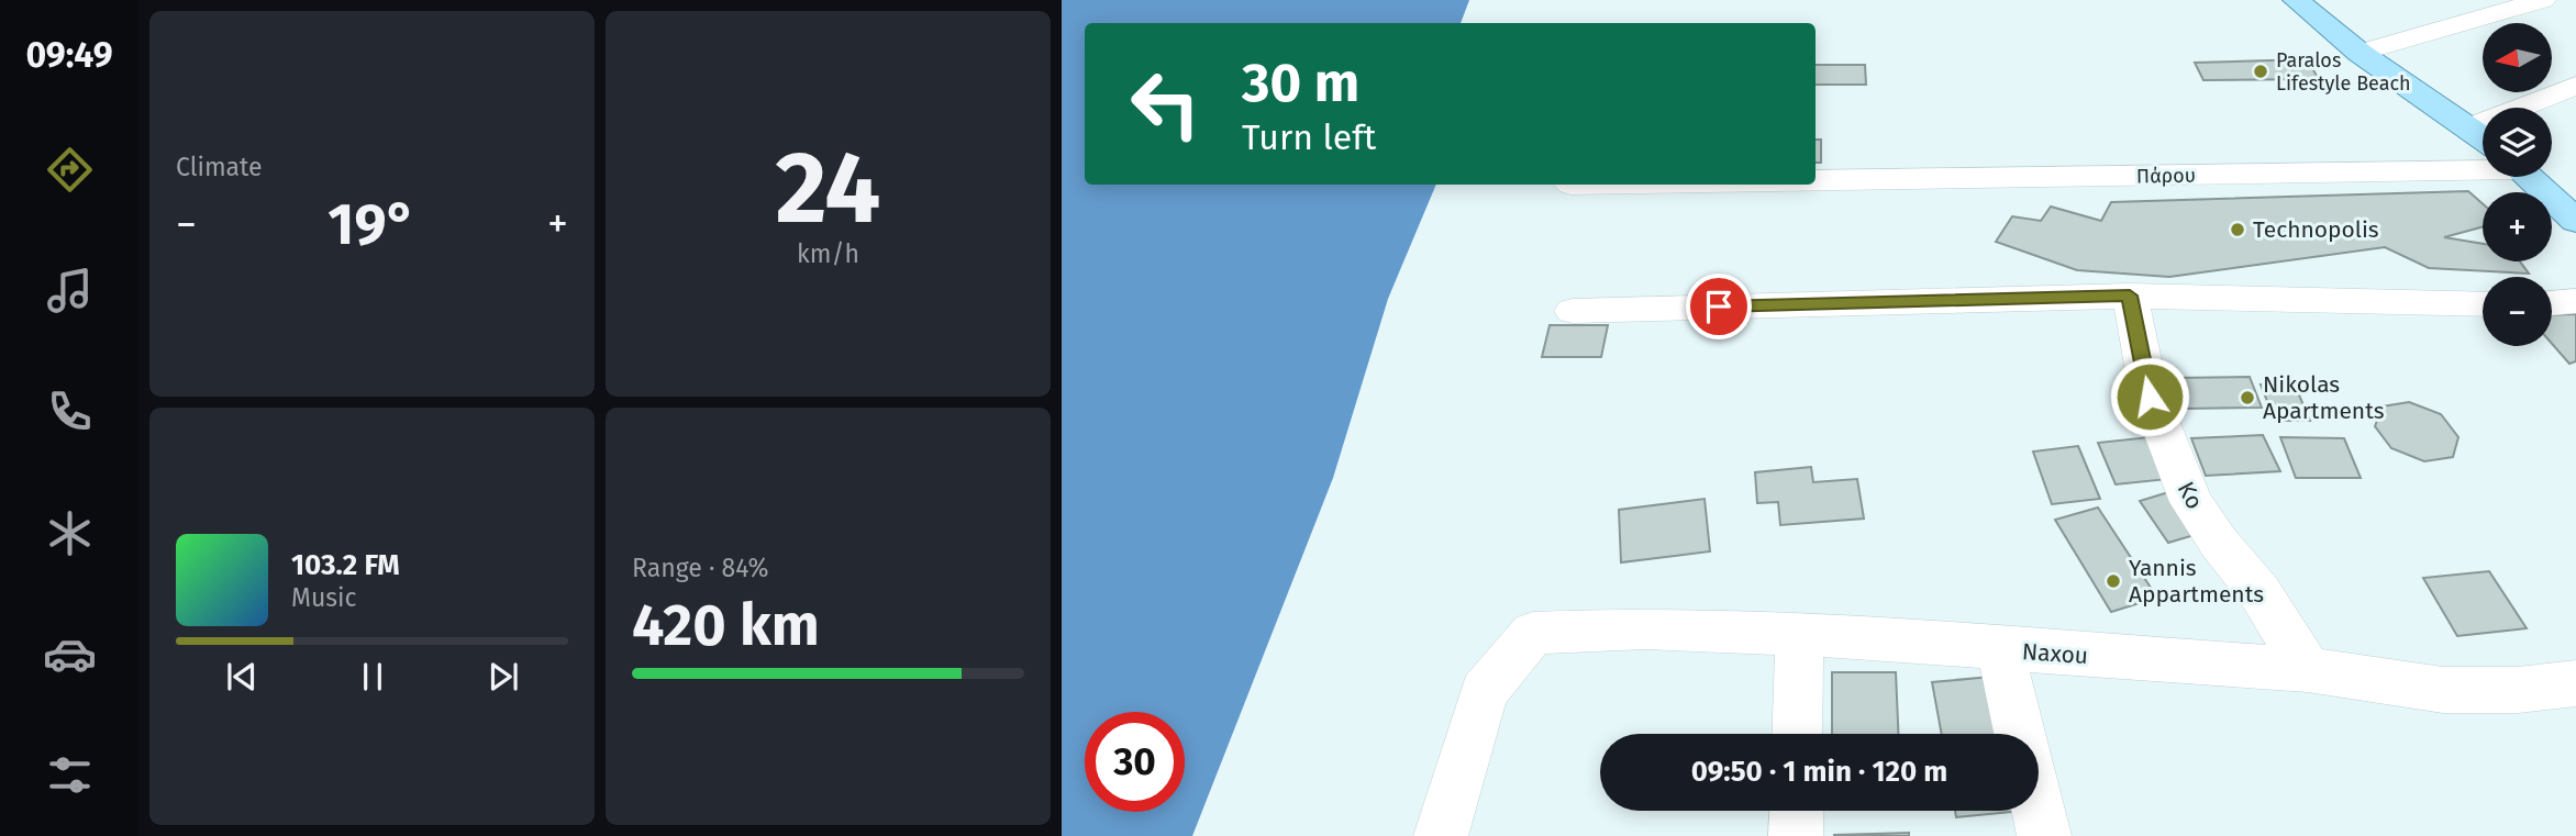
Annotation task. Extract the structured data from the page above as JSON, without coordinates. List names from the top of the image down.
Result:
{
  "streets": {
    "street": ["Πάρου", "Ko", "Naxou"]
  },
  "crossings": [
    ["Ko", "Naxou"]
  ],
  "places": [
    "Paralos Lifestyle Beach",
    "Technopolis",
    "Nikolas Apartments",
    "Yannis Appartments"
  ],
  "north": "left",
  "page": {
    "tabs": "09:49",
    "tile": [
      "Climate",
      ["24", "km/h"],
      ["Range · 84%", "420 km"]
    ],
    "map_buttons": ["+", "−"],
    "turn": ["30 m", "Turn left"],
    "heat": ["−", "19°", "+"],
    "song": ["103.2 FM", "Music"],
    "limit": "30",
    "trip": "09:50 · 1 min · 120 m"
  }
}
